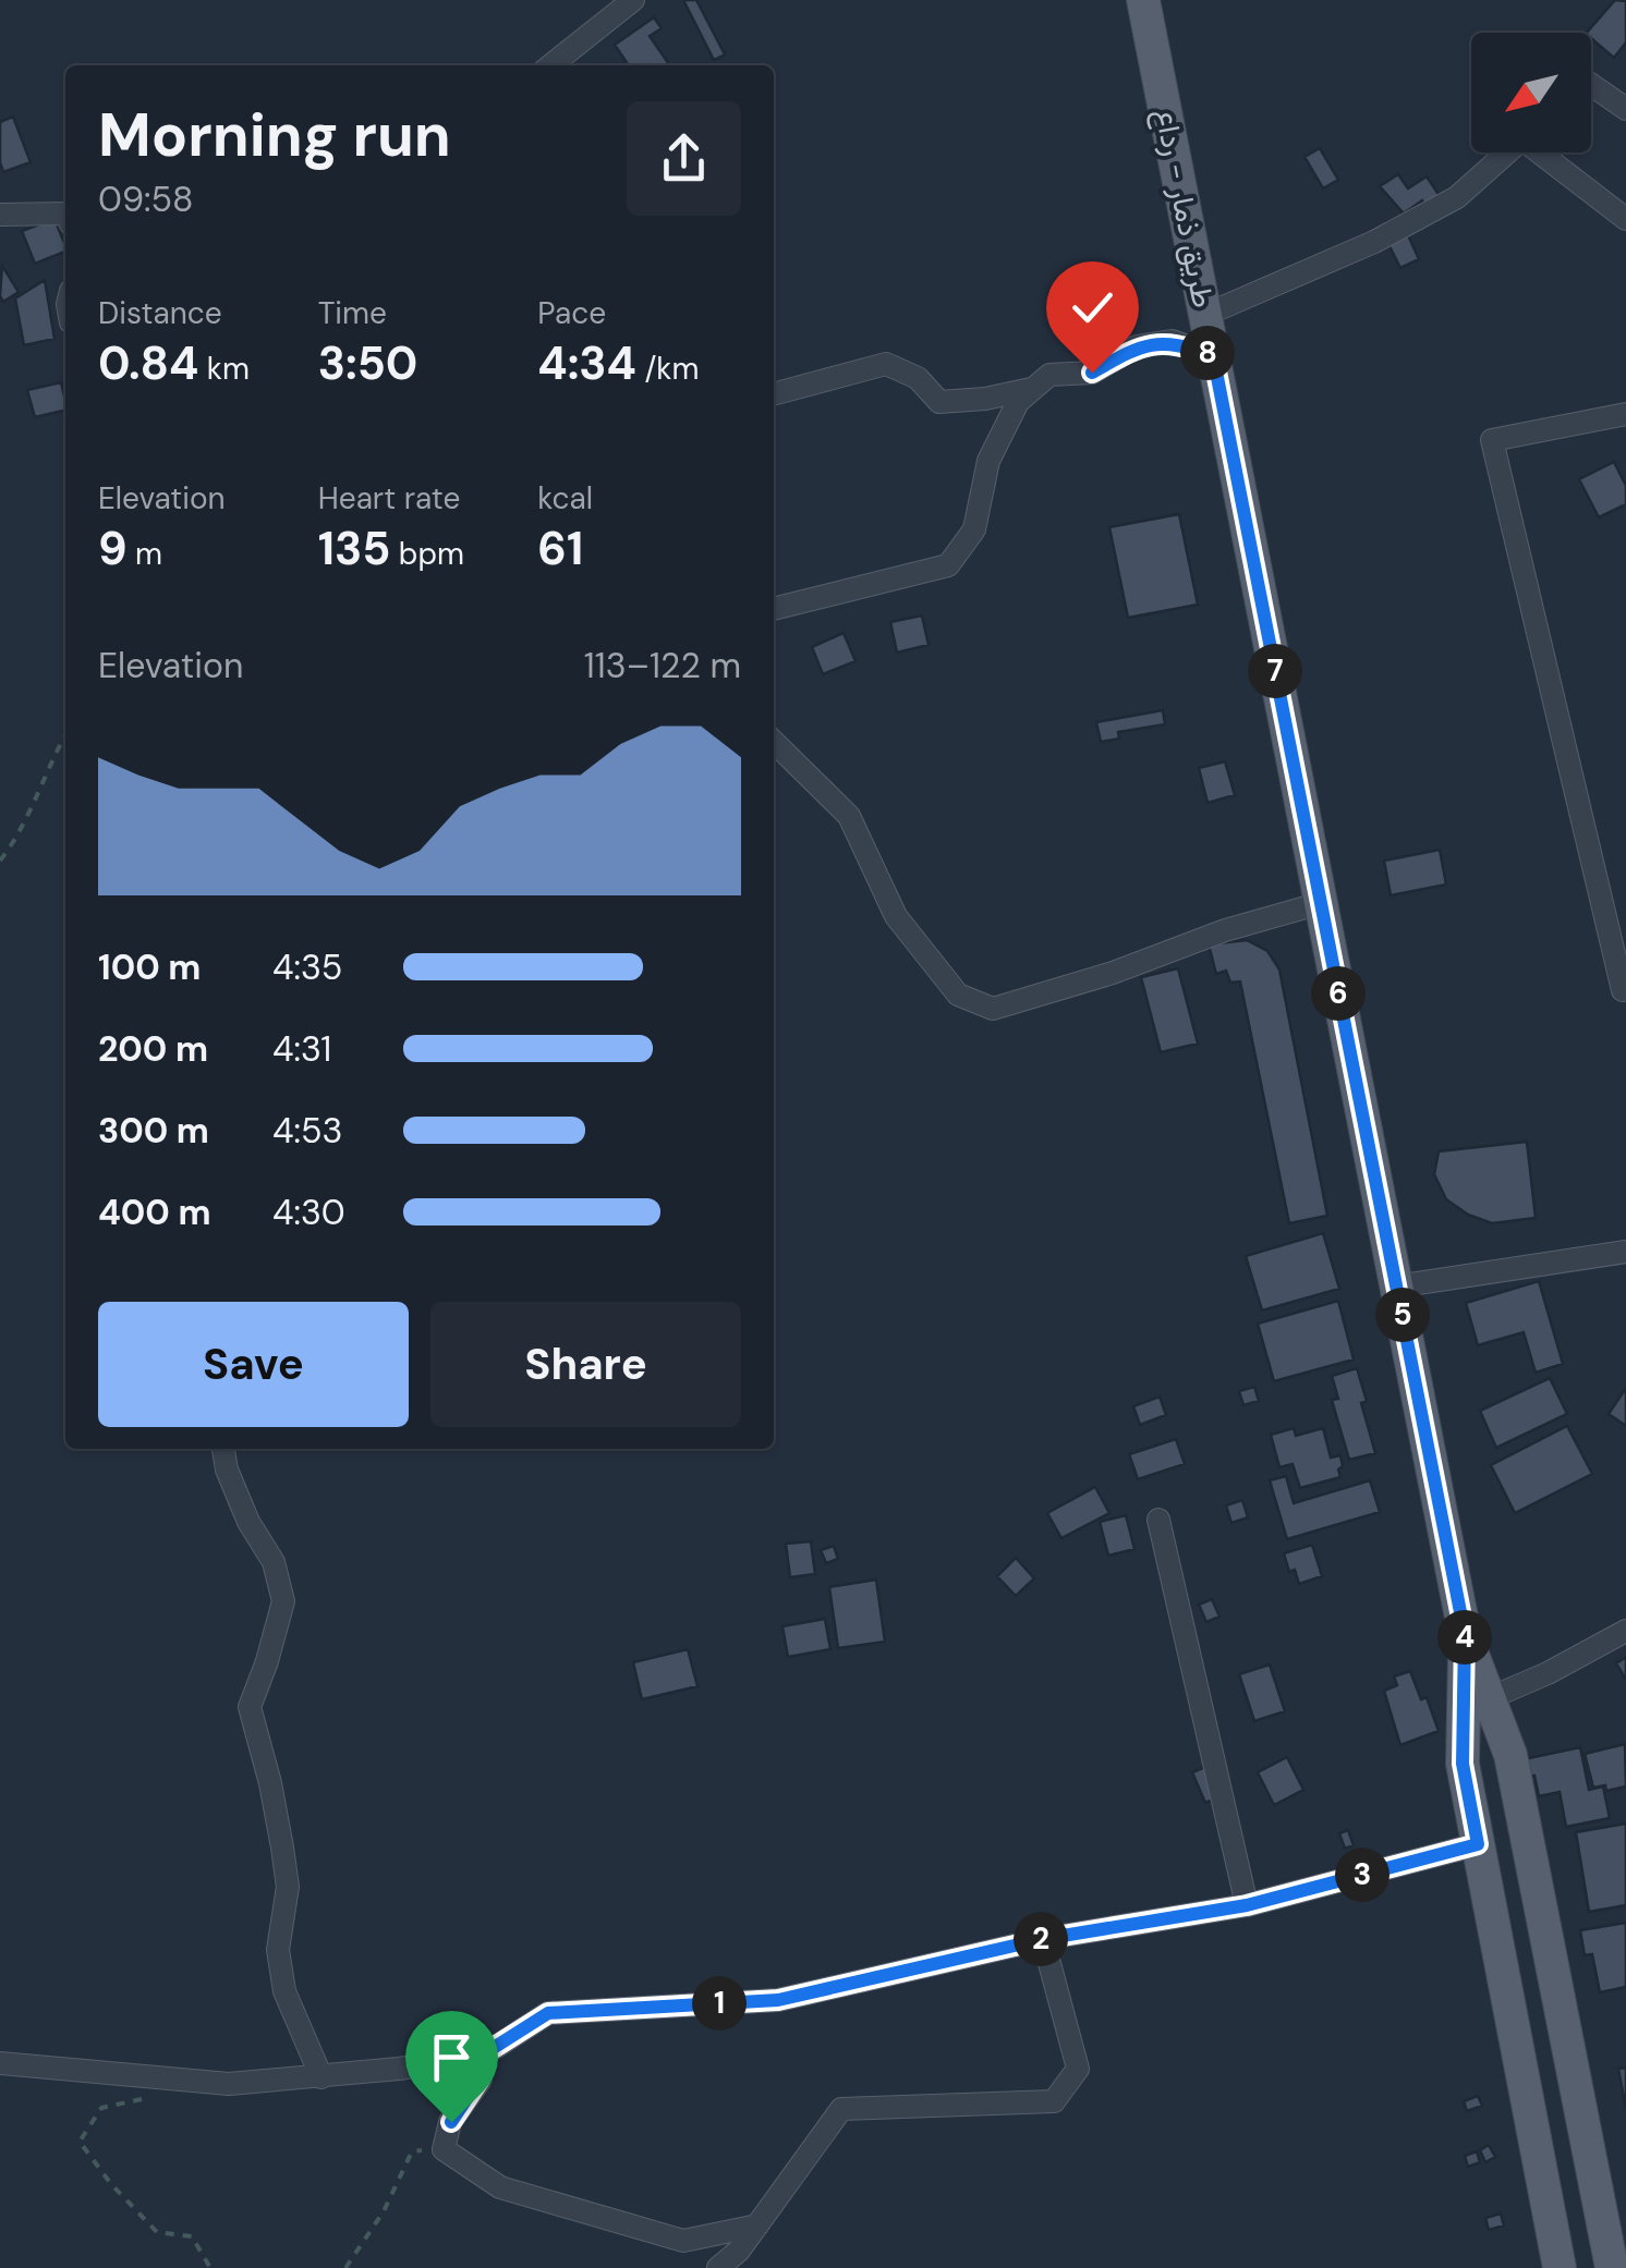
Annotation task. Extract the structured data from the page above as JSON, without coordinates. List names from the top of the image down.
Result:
{
  "streets": {
    "main road": ["طريق ذمار - رداع"]
  },
  "north": "bottom left",
  "page": {
    "heading": ["Morning run", "09:58"],
    "stats": [
      ["Distance", "0.84 km"],
      ["Time", "3:50"],
      ["Pace", "4:34 /km"],
      ["Elevation", "9 m"],
      ["Heart rate", "135 bpm"],
      ["kcal", "61"]
    ],
    "pins": [
      "8",
      "7",
      "6",
      "5",
      "4",
      "3",
      "2",
      "1"
    ],
    "chart": ["Elevation", "113–122 m"],
    "list": [
      {
        "name": "100 m",
        "note": "4:35"
      },
      {
        "name": "200 m",
        "note": "4:31"
      },
      {
        "name": "300 m",
        "note": "4:53"
      },
      {
        "name": "400 m",
        "note": "4:30"
      }
    ],
    "buttons": ["Save", "Share"]
  }
}
